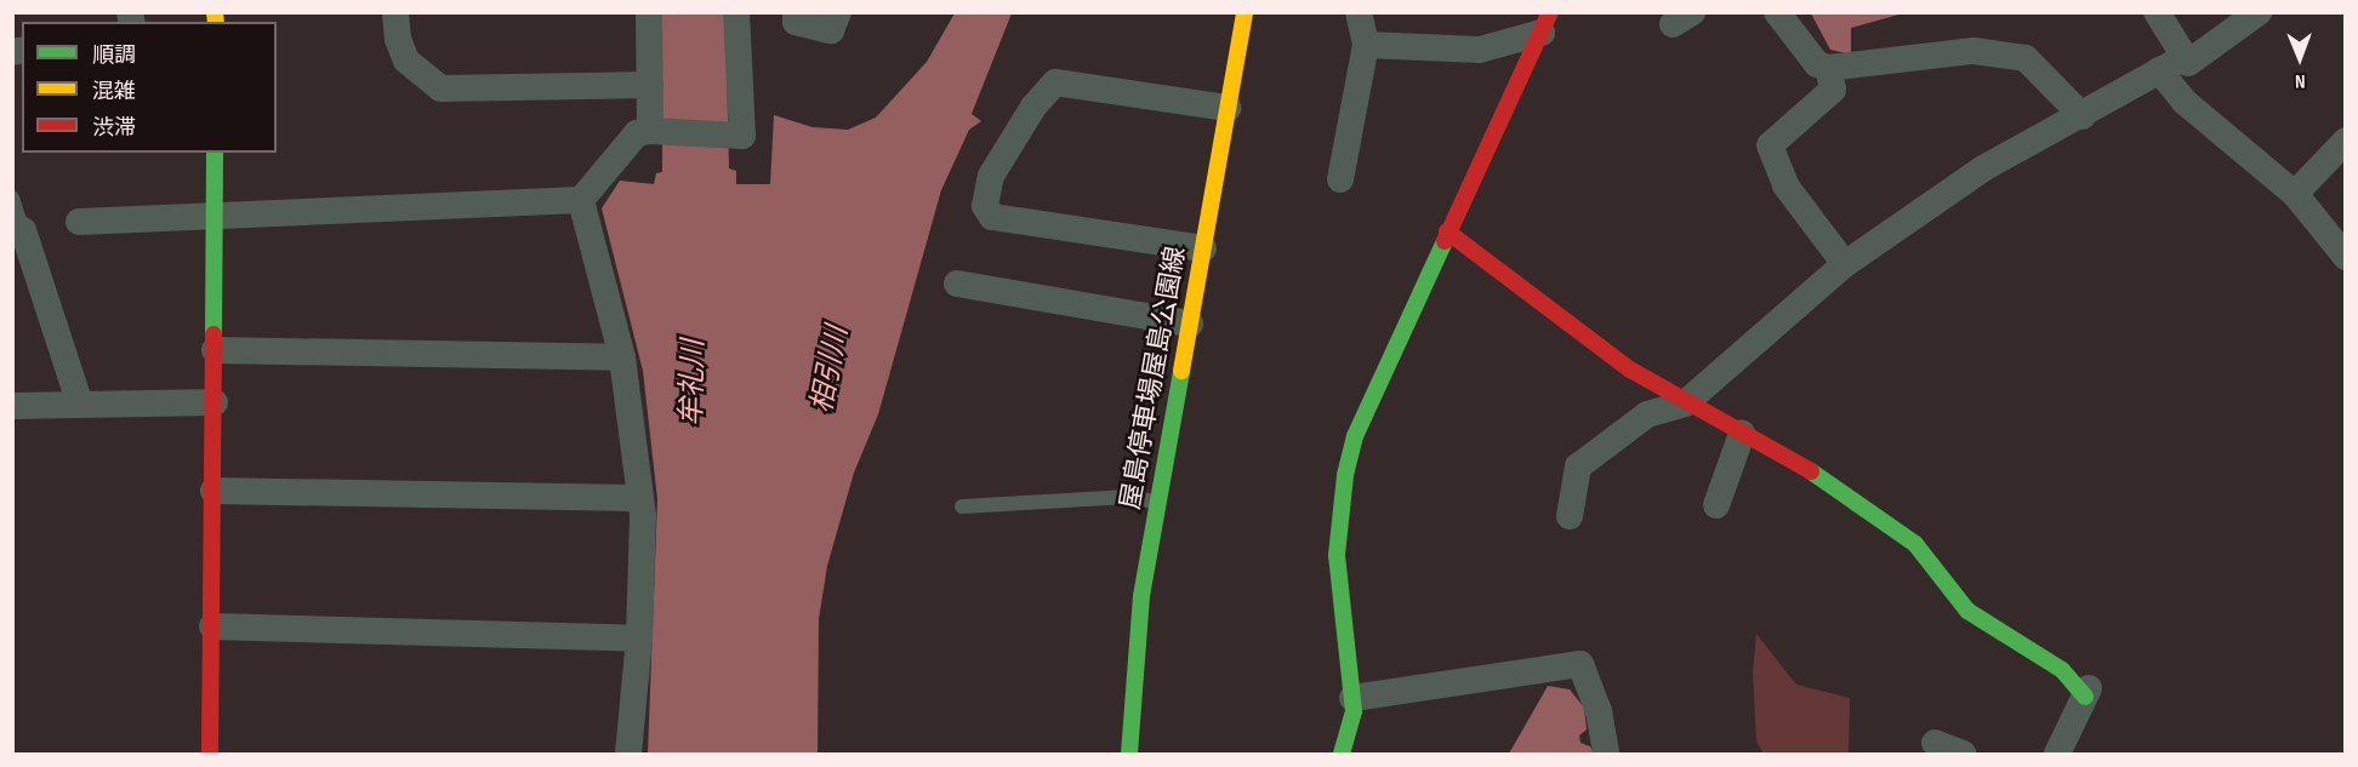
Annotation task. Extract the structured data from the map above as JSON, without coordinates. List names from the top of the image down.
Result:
{
  "streets": {
    "street": ["屋島停車場屋島公園線"]
  },
  "water": ["相引川", "牟礼川"],
  "legend": ["順調", "混雑", "渋滞"],
  "north": "bottom"
}
